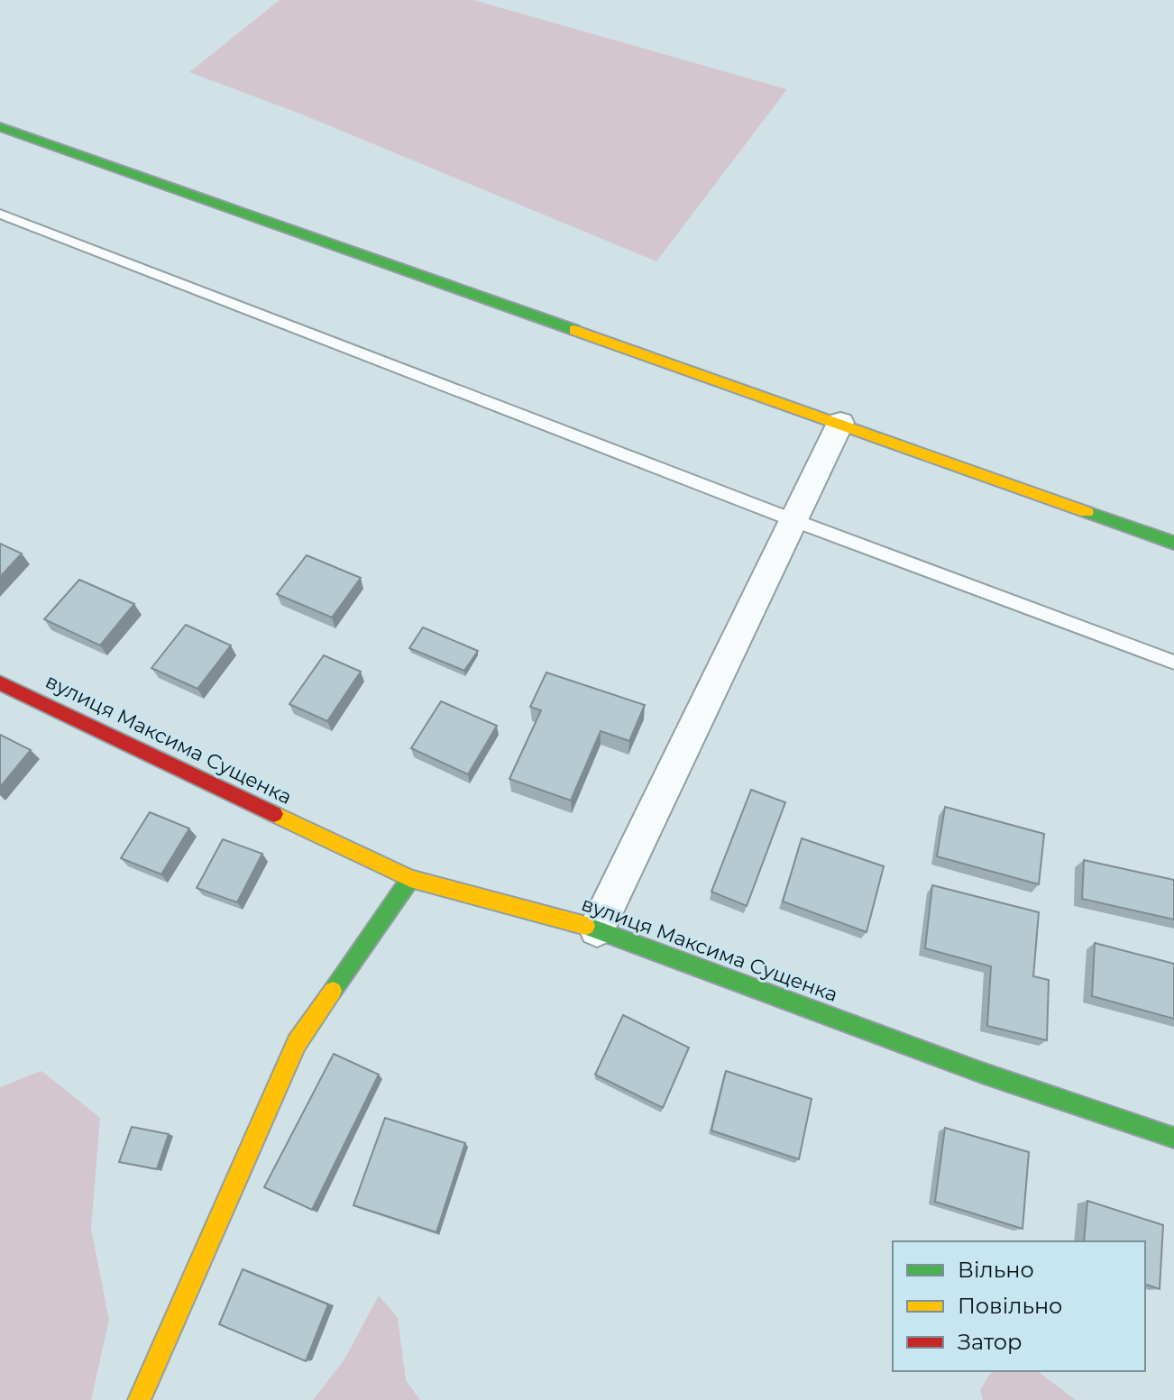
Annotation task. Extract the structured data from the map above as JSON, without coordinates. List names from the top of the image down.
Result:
{
  "streets": {
    "main road": ["вулиця Максима Сущенка"]
  },
  "legend": ["Вільно", "Повільно", "Затор"]
}
